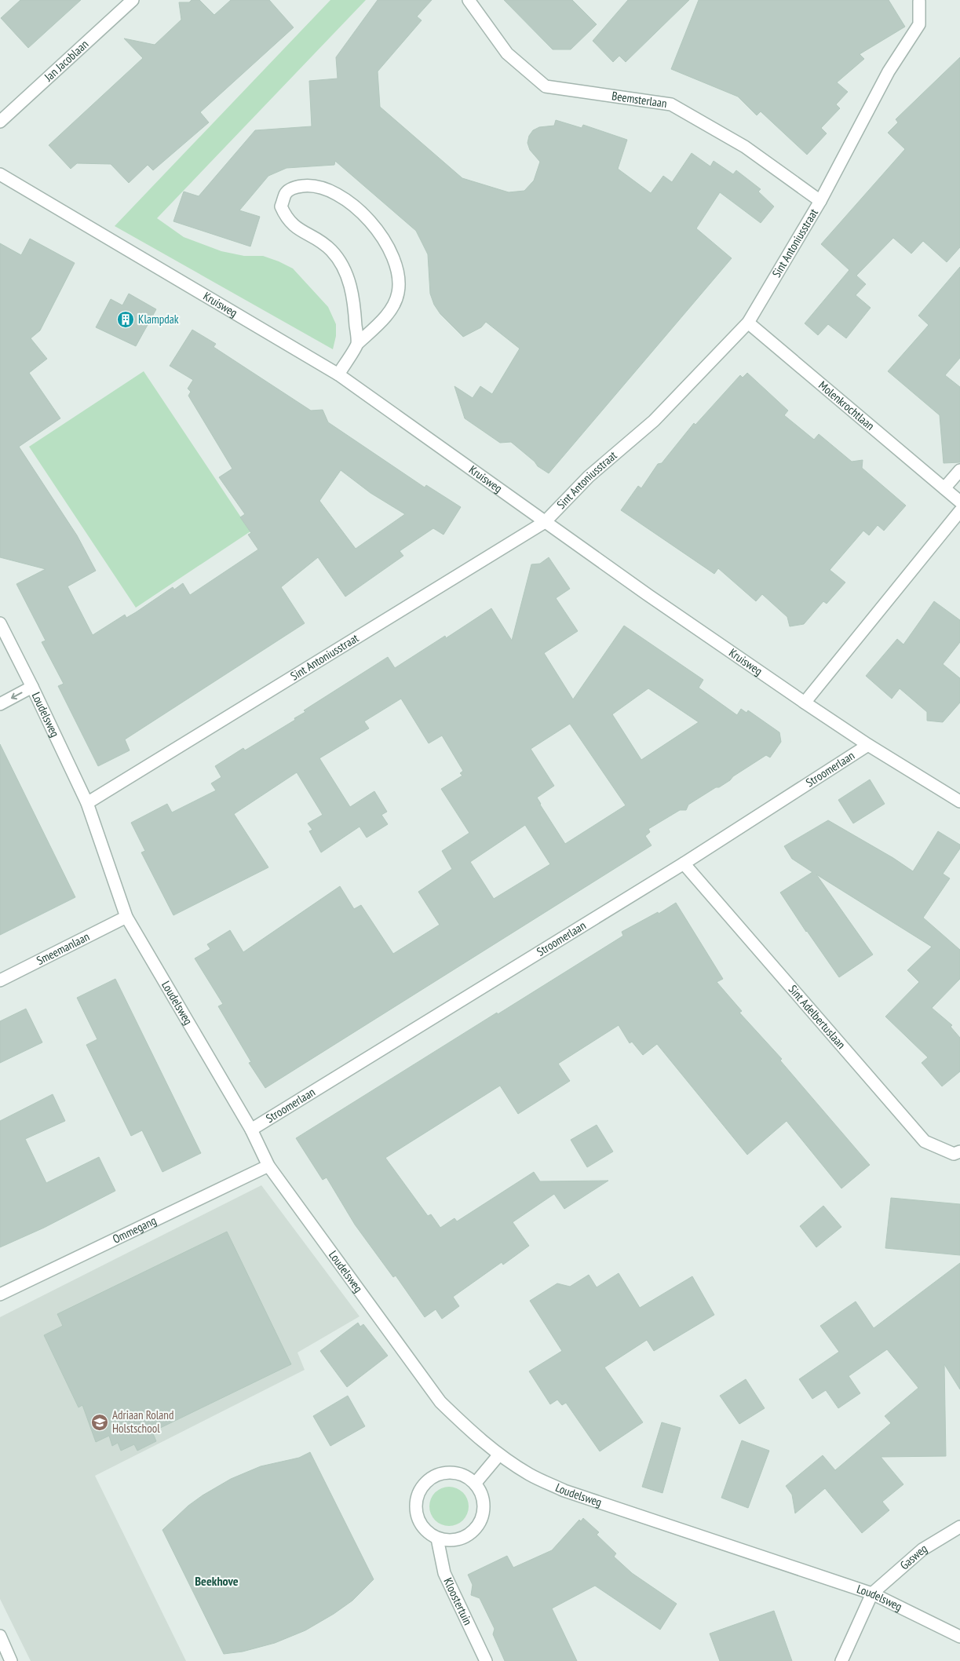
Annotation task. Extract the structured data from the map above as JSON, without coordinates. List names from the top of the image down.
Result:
{
  "streets": {
    "street": [
      "Jan Jacoblaan",
      "Beemsterlaan",
      "Sint Antoniusstraat",
      "Kruisweg",
      "Molenkrochtlaan",
      "Loudelsweg",
      "Stroomerlaan",
      "Smeemanlaan",
      "Sint Adelbertuslaan",
      "Ommegang",
      "Gasweg",
      "Kloostertuin"
    ]
  },
  "crossings": [
    ["Beemsterlaan", "Sint Antoniusstraat"],
    ["Sint Antoniusstraat", "Kruisweg"],
    ["Sint Antoniusstraat", "Molenkrochtlaan"],
    ["Sint Antoniusstraat", "Loudelsweg"],
    ["Kruisweg", "Stroomerlaan"],
    ["Loudelsweg", "Stroomerlaan"],
    ["Loudelsweg", "Smeemanlaan"],
    ["Loudelsweg", "Ommegang"],
    ["Loudelsweg", "Gasweg"],
    ["Stroomerlaan", "Sint Adelbertuslaan"]
  ],
  "districts": ["Beekhove"],
  "places": {
    "building": ["Klampdak"],
    "school or university": ["Adriaan Roland Holstschool"]
  }
}
